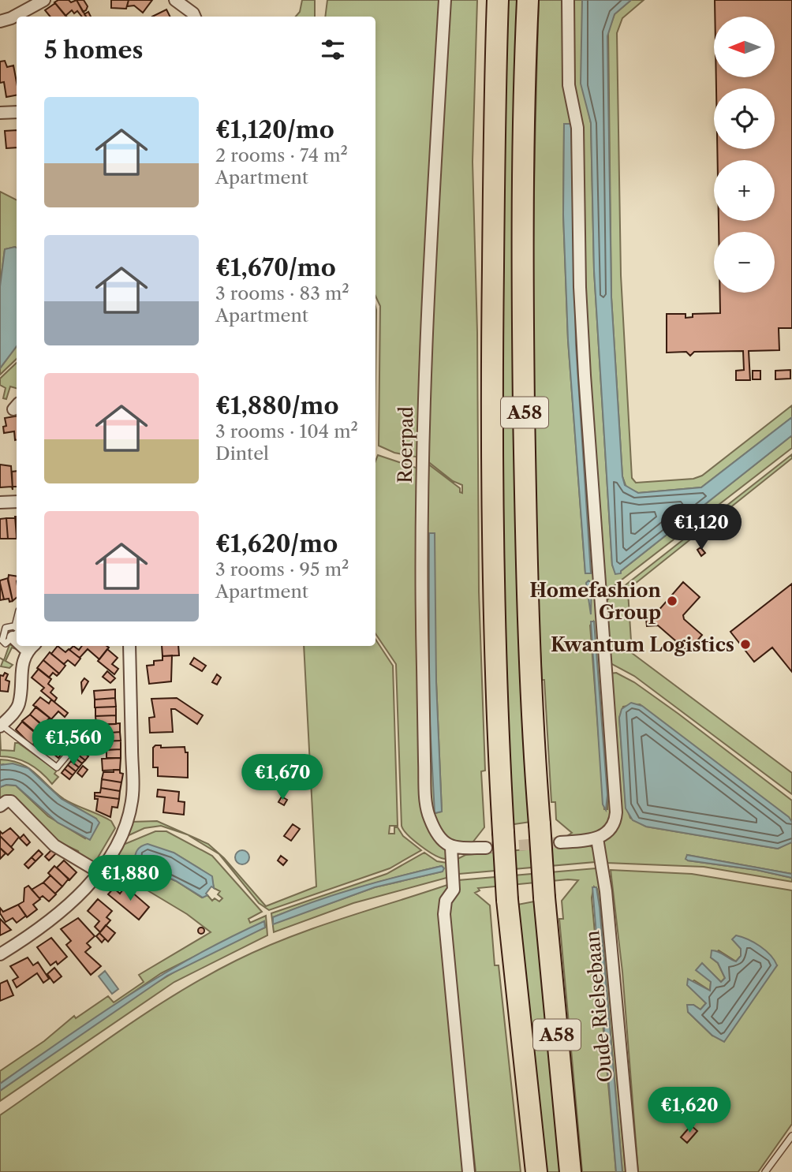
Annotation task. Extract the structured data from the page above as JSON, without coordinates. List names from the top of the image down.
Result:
{
  "streets": {
    "highway": ["A58"],
    "street": ["Roerpad", "Oude Rielsebaan"]
  },
  "places": ["Homefashion Group", "Kwantum Logistics"],
  "north": "left",
  "page": {
    "map_buttons": ["+", "−"],
    "heading": "5 homes",
    "list": [
      {
        "name": "€1,120/mo",
        "note": "2 rooms · 74 m² · Apartment"
      },
      {
        "name": "€1,670/mo",
        "note": "3 rooms · 83 m² · Apartment"
      },
      {
        "name": "€1,880/mo",
        "note": "3 rooms · 104 m² · Dintel"
      },
      {
        "name": "€1,620/mo",
        "note": "3 rooms · 95 m² · Apartment"
      }
    ],
    "price": [
      "€1,120",
      "€1,560",
      "€1,670",
      "€1,880",
      "€1,620"
    ]
  }
}
